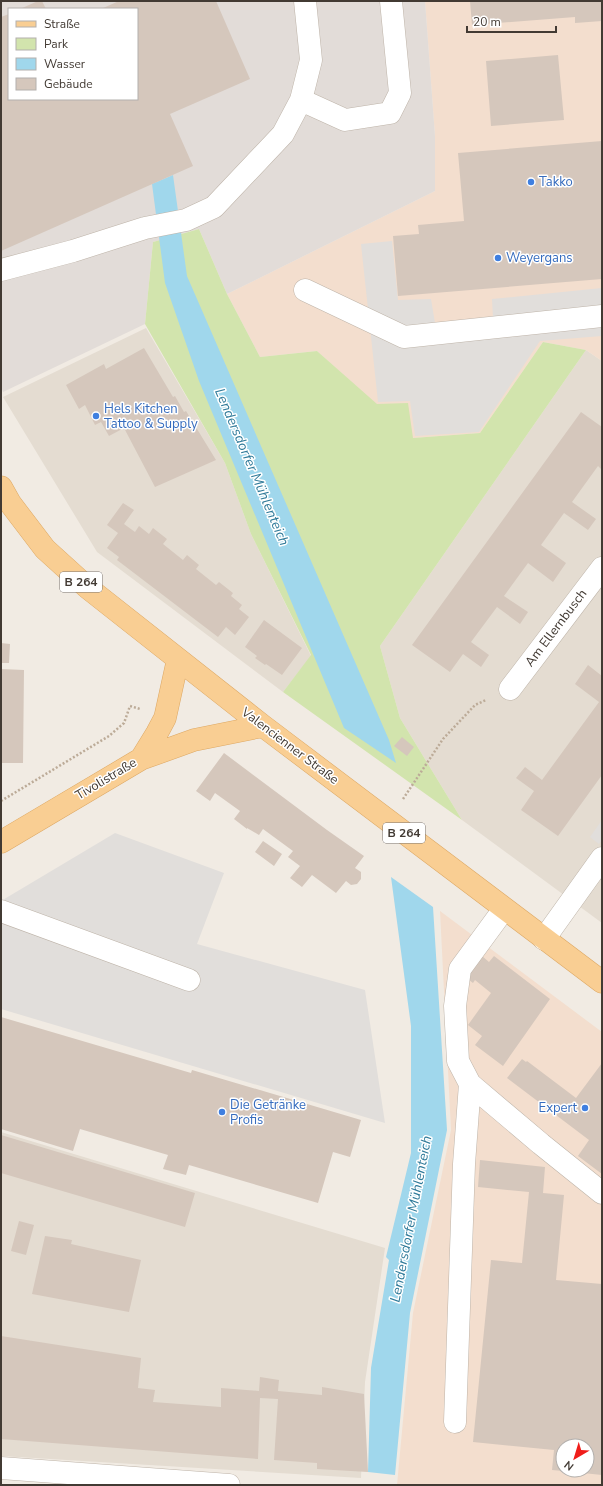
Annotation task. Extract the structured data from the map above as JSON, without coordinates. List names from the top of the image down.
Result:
{
  "streets": {
    "main road": ["B 264", "Valencienner Straße", "Tivolistraße"],
    "street": ["Am Ellernbusch"]
  },
  "crossings": [
    ["Valencienner Straße", "Tivolistraße"]
  ],
  "water": ["Lendersdorfer Mühlenteich"],
  "places": [
    "Takko",
    "Weyergans",
    "Hels Kitchen Tattoo & Supply",
    "Expert",
    "Die Getränke Profis"
  ],
  "legend": [
    "Straße",
    "Park",
    "Wasser",
    "Gebäude"
  ],
  "scale_bar": "20 m",
  "north": "bottom left"
}
